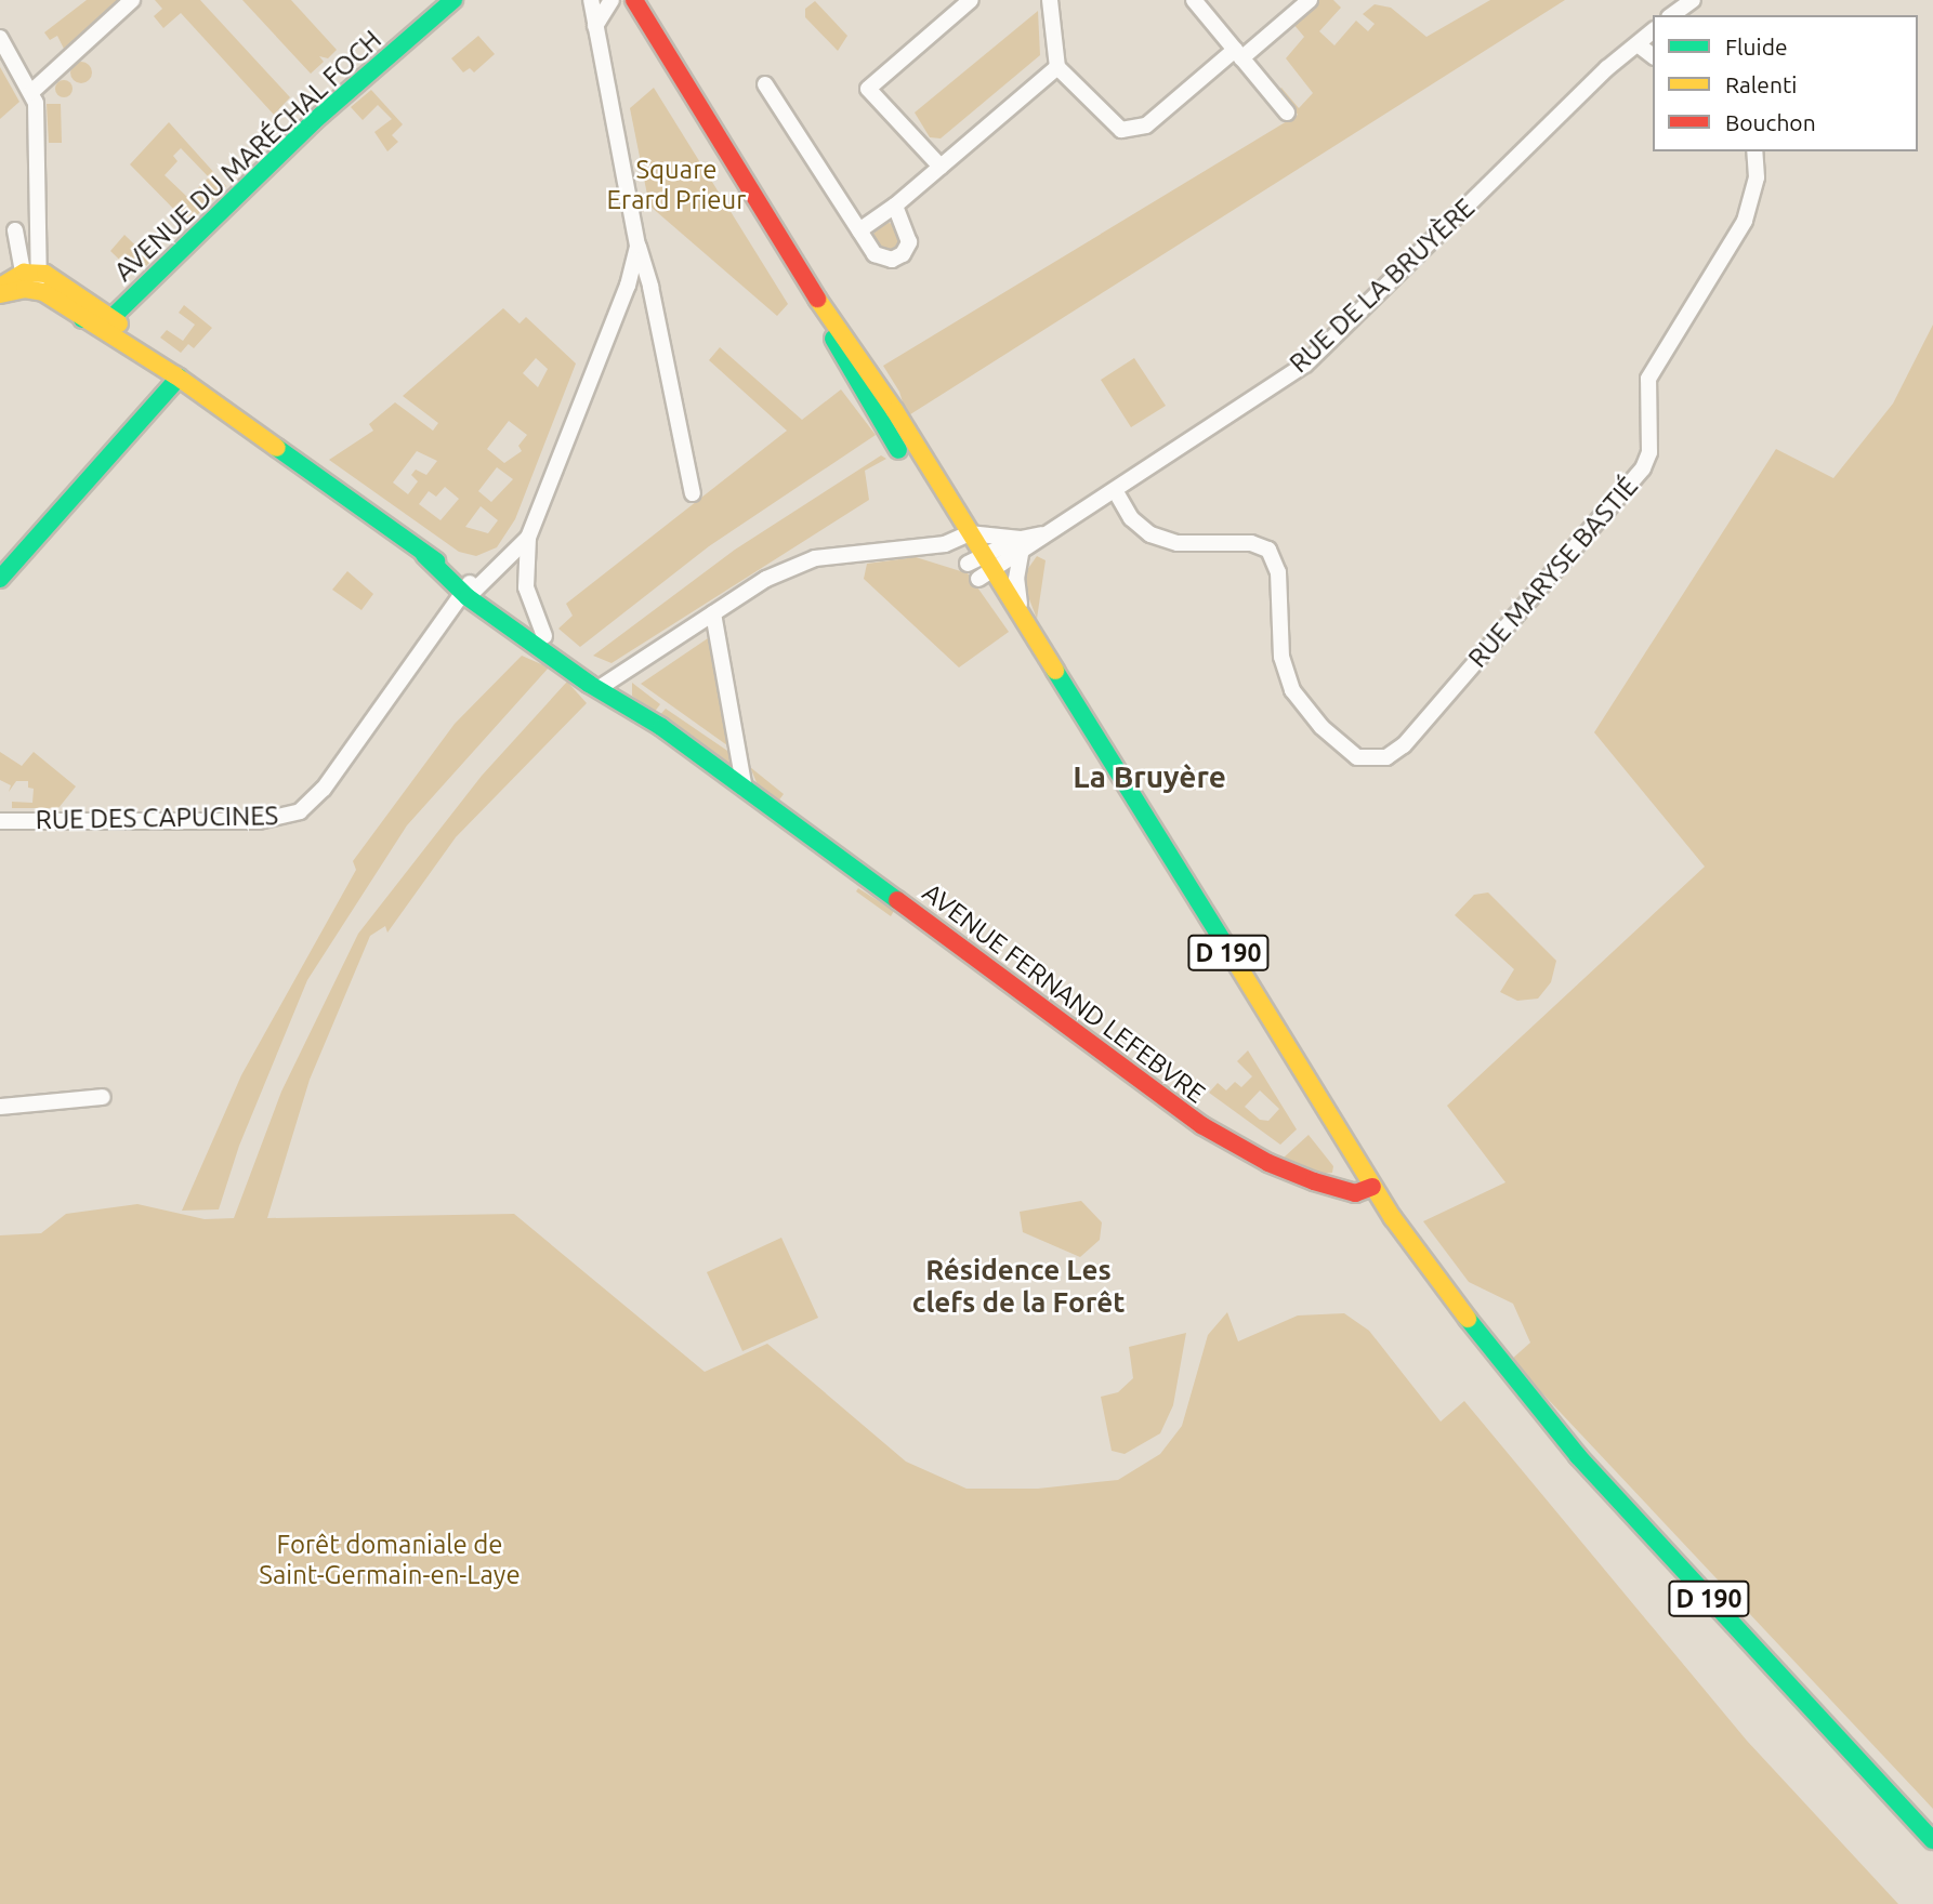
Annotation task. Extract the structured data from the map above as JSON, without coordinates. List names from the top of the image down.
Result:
{
  "streets": {
    "main road": ["AVENUE DU MARÉCHAL FOCH", "D 190", "AVENUE FERNAND LEFEBVRE"],
    "street": ["RUE DE LA BRUYÈRE", "RUE MARYSE BASTIÉ", "RUE DES CAPUCINES"]
  },
  "crossings": [
    ["AVENUE DU MARÉCHAL FOCH", "AVENUE FERNAND LEFEBVRE"],
    ["RUE DE LA BRUYÈRE", "RUE MARYSE BASTIÉ"],
    ["RUE DE LA BRUYÈRE", "D 190"],
    ["RUE DES CAPUCINES", "AVENUE FERNAND LEFEBVRE"],
    ["D 190", "AVENUE FERNAND LEFEBVRE"]
  ],
  "districts": ["La Bruyère", "Résidence Les clefs de la Forêt"],
  "parks": ["Square Erard Prieur", "Forêt domaniale de Saint-Germain-en-Laye"],
  "legend": ["Fluide", "Ralenti", "Bouchon"]
}
